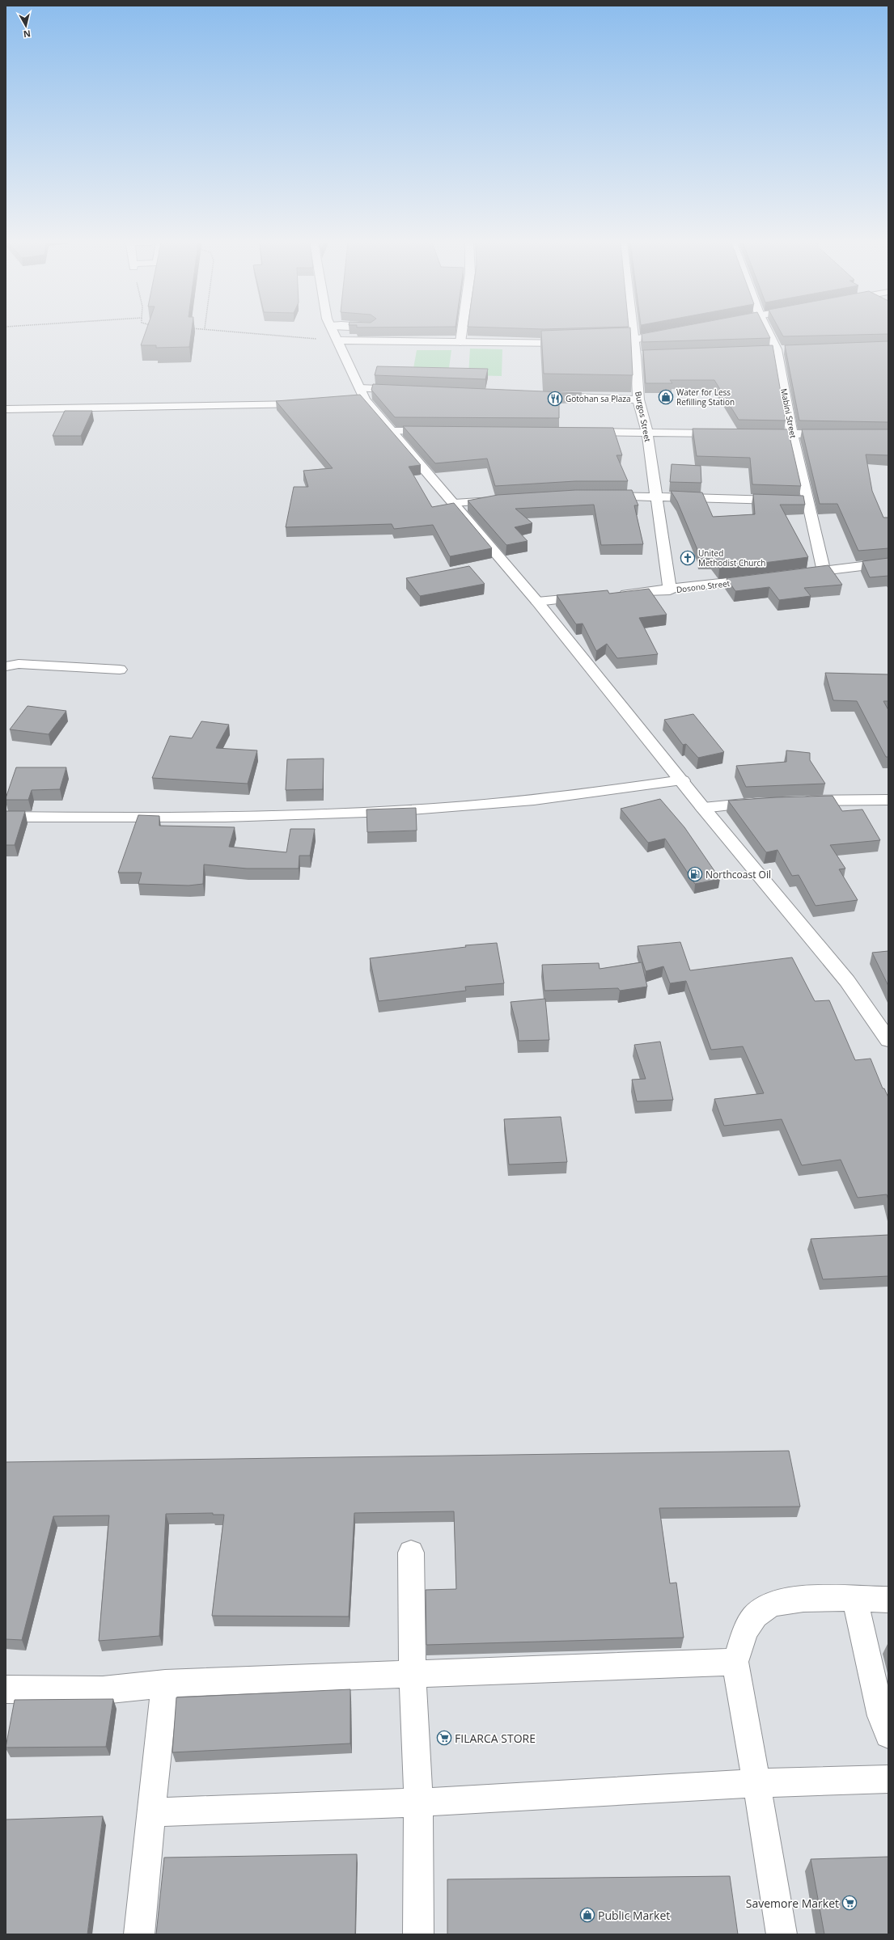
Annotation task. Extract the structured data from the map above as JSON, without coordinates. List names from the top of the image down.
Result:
{
  "streets": {
    "street": ["Mabini Street", "Burgos Street", "Dosono Street"]
  },
  "crossings": [
    ["Burgos Street", "Dosono Street"]
  ],
  "places": {
    "shop": ["Water for Less Refilling Station", "Public Market"],
    "restaurant": ["Gotohan sa Plaza"],
    "church": ["United Methodist Church"],
    "fuel station": ["Northcoast Oil"],
    "supermarket": ["FILARCA STORE", "Savemore Market"]
  },
  "north": "bottom"
}
